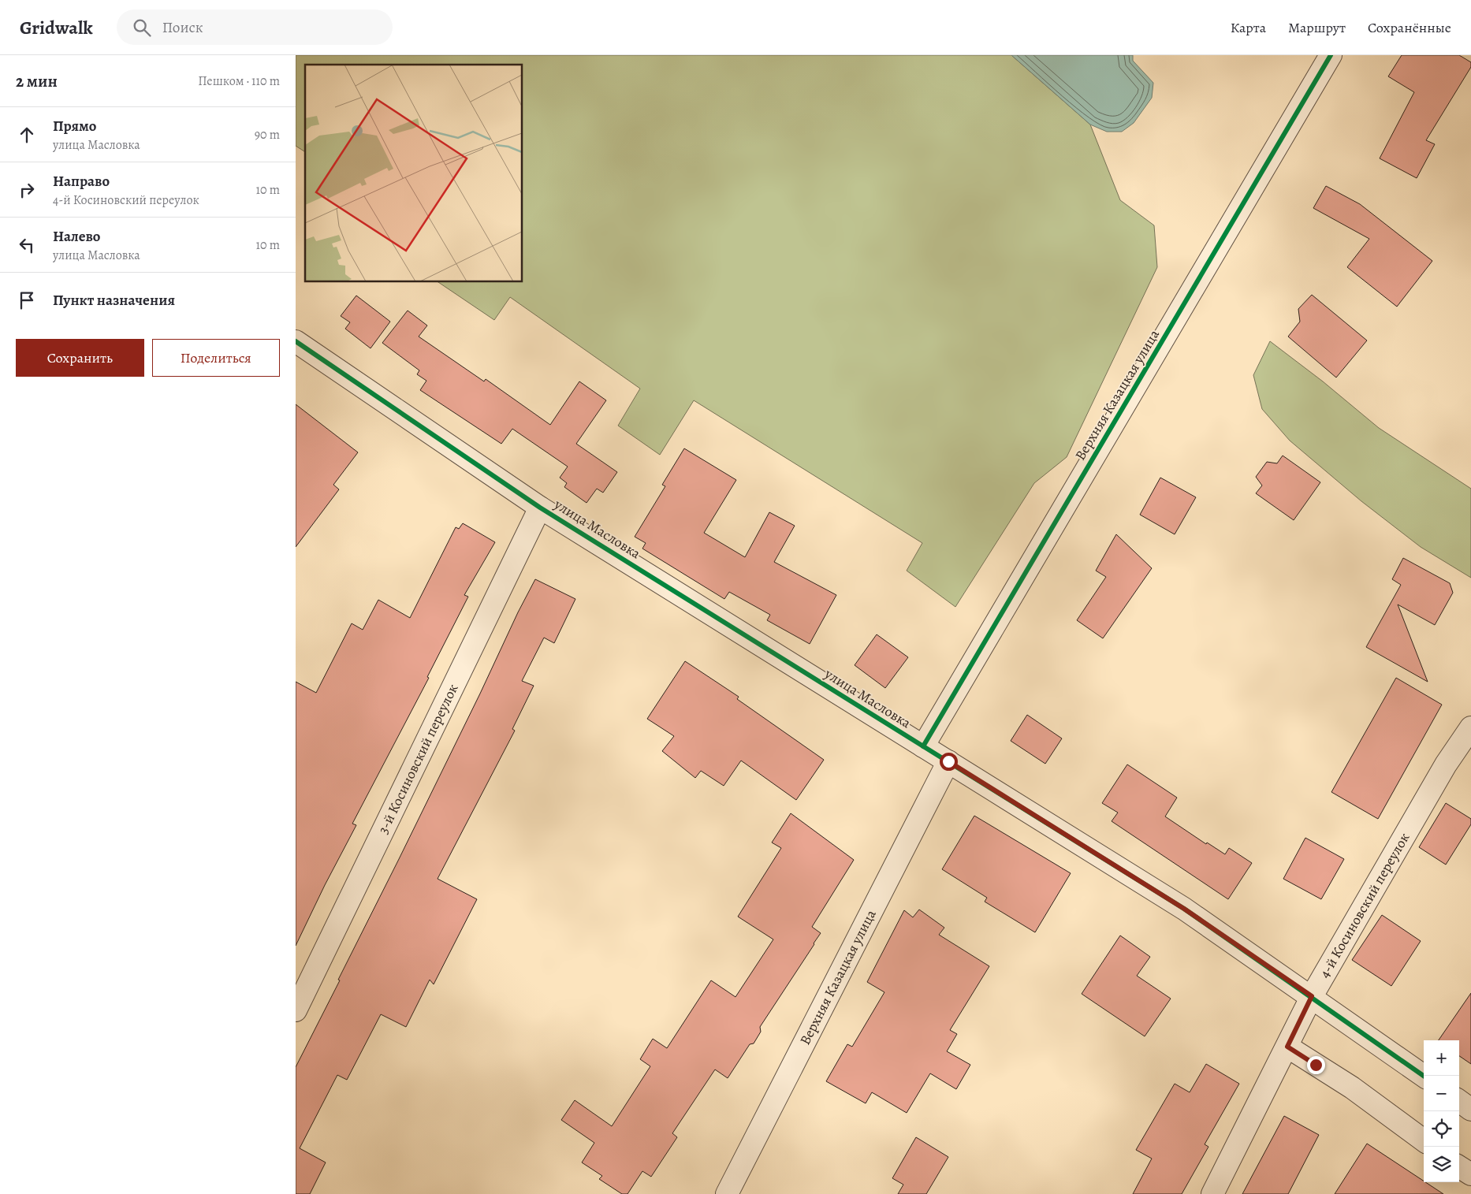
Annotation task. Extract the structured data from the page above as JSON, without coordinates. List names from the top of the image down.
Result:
{
  "streets": {
    "street": [
      "Верхняя Казацкая улица",
      "улица Масловка",
      "3-й Косиновский переулок",
      "4-й Косиновский переулок"
    ]
  },
  "crossings": [
    ["Верхняя Казацкая улица", "улица Масловка"],
    ["улица Масловка", "3-й Косиновский переулок"],
    ["улица Масловка", "4-й Косиновский переулок"]
  ],
  "page": {
    "header": "Gridwalk",
    "search": "Поиск",
    "nav": ["Карта", "Маршрут", "Сохранённые"],
    "heading": ["2 мин", "Пешком · 110 m"],
    "list": [
      ["Прямо", "улица Масловка", "90 m"],
      ["Направо", "4-й Косиновский переулок", "10 m"],
      ["Налево", "улица Масловка", "10 m"],
      "Пункт назначения"
    ],
    "buttons": ["Сохранить", "Поделиться"],
    "map_buttons": ["+", "−"]
  }
}
